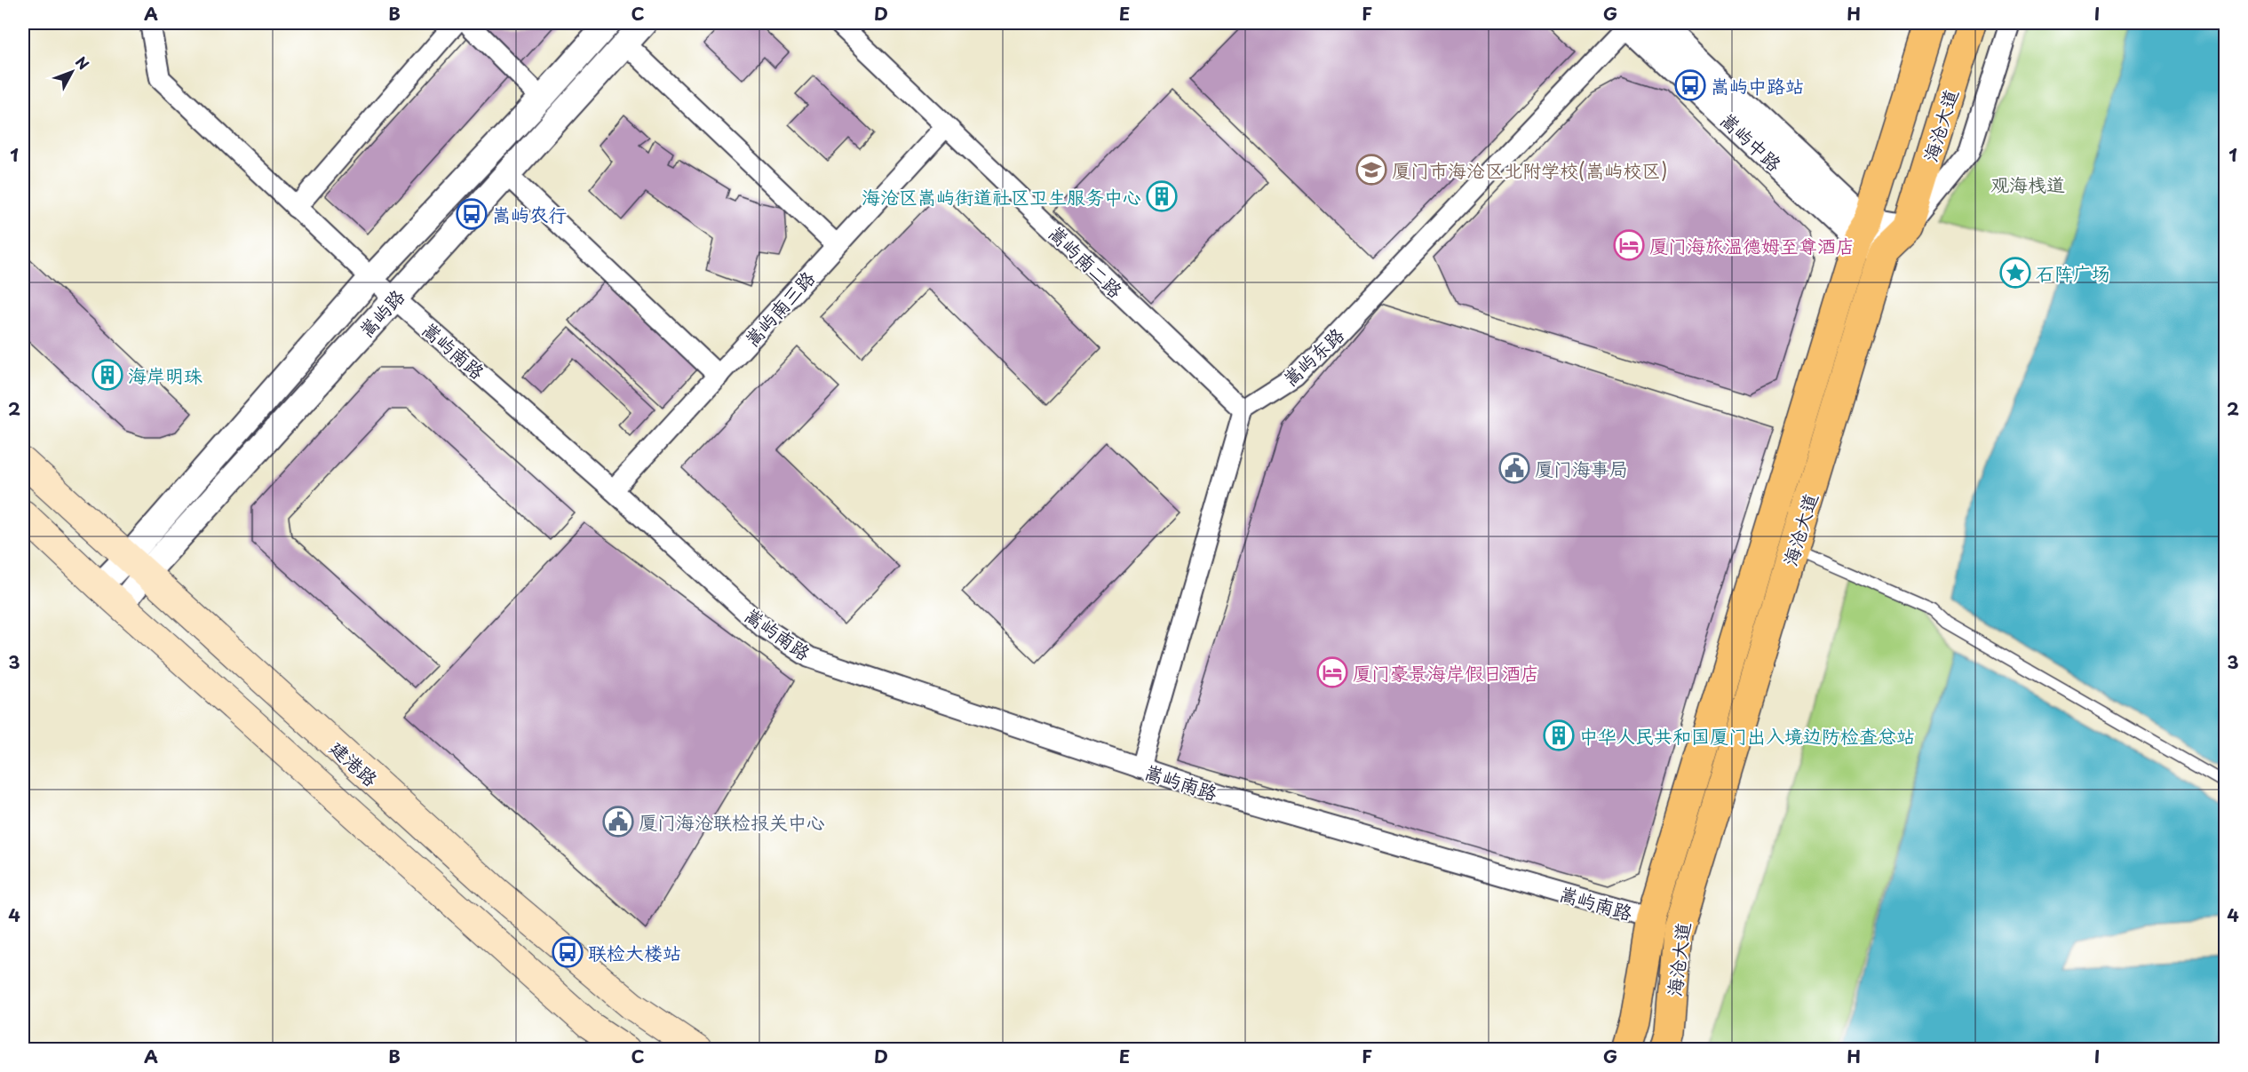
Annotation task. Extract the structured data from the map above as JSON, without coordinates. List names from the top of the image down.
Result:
{
  "streets": {
    "main road": ["海沧大道", "建港路"],
    "street": [
      "嵩屿中路",
      "嵩屿南二路",
      "嵩屿南三路",
      "嵩屿路",
      "嵩屿南路",
      "嵩屿东路"
    ]
  },
  "crossings": [
    ["海沧大道", "嵩屿中路"],
    ["海沧大道", "嵩屿南路"],
    ["嵩屿中路", "嵩屿东路"],
    ["嵩屿南二路", "嵩屿南三路"],
    ["嵩屿南二路", "嵩屿东路"],
    ["嵩屿南三路", "嵩屿南路"],
    ["嵩屿路", "嵩屿南路"],
    ["嵩屿路", "建港路"]
  ],
  "parks": ["观海栈道"],
  "places": {
    "bus stop": ["嵩屿中路站", "嵩屿农行", "联检大楼站"],
    "school or university": ["厦门市海沧区北附学校(嵩屿校区)"],
    "building": ["海沧区嵩屿街道社区卫生服务中心", "海岸明珠", "中华人民共和国厦门出入境边防检查总站"],
    "hotel": ["厦门海旅温德姆至尊酒店", "厦门豪景海岸假日酒店"],
    "place": ["石阵广场"],
    "public building": ["厦门海事局", "厦门海沧联检报关中心"]
  },
  "north": "top right",
  "grid": {
    "columns": [
      "A",
      "B",
      "C",
      "D",
      "E",
      "F",
      "G",
      "H",
      "I"
    ],
    "rows": [
      "1",
      "2",
      "3",
      "4"
    ]
  }
}
